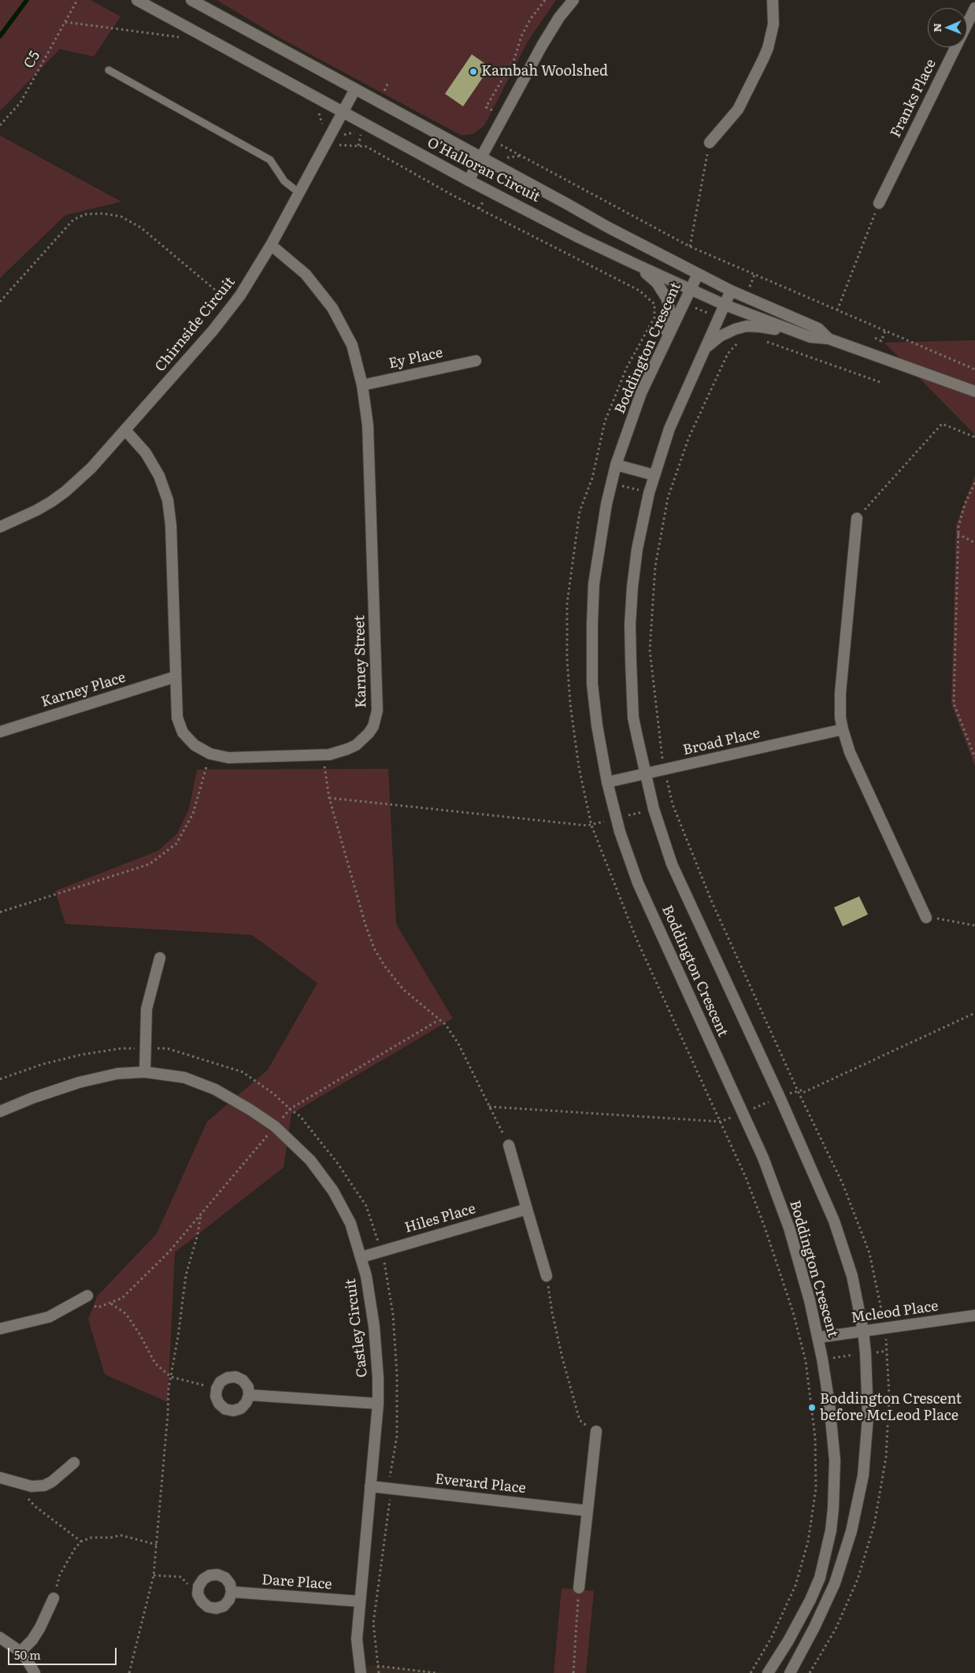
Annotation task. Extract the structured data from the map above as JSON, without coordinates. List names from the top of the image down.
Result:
{
  "streets": {
    "street": [
      "Franks Place",
      "O'Halloran Circuit",
      "Chirnside Circuit",
      "Boddington Crescent",
      "Ey Place",
      "Karney Street",
      "Karney Place",
      "Broad Place",
      "Hiles Place",
      "Mcleod Place",
      "Castley Circuit",
      "Everard Place",
      "Dare Place"
    ],
    "path": ["C5"]
  },
  "crossings": [
    ["O'Halloran Circuit", "Chirnside Circuit"],
    ["O'Halloran Circuit", "Boddington Crescent"],
    ["Chirnside Circuit", "Karney Street"],
    ["Boddington Crescent", "Broad Place"],
    ["Boddington Crescent", "Mcleod Place"],
    ["Ey Place", "Karney Street"],
    ["Karney Street", "Karney Place"],
    ["Hiles Place", "Castley Circuit"],
    ["Castley Circuit", "Everard Place"],
    ["Castley Circuit", "Dare Place"]
  ],
  "places": ["Kambah Woolshed", "Boddington Crescent before McLeod Place"],
  "scale_bar": "50 m",
  "north": "left"
}
